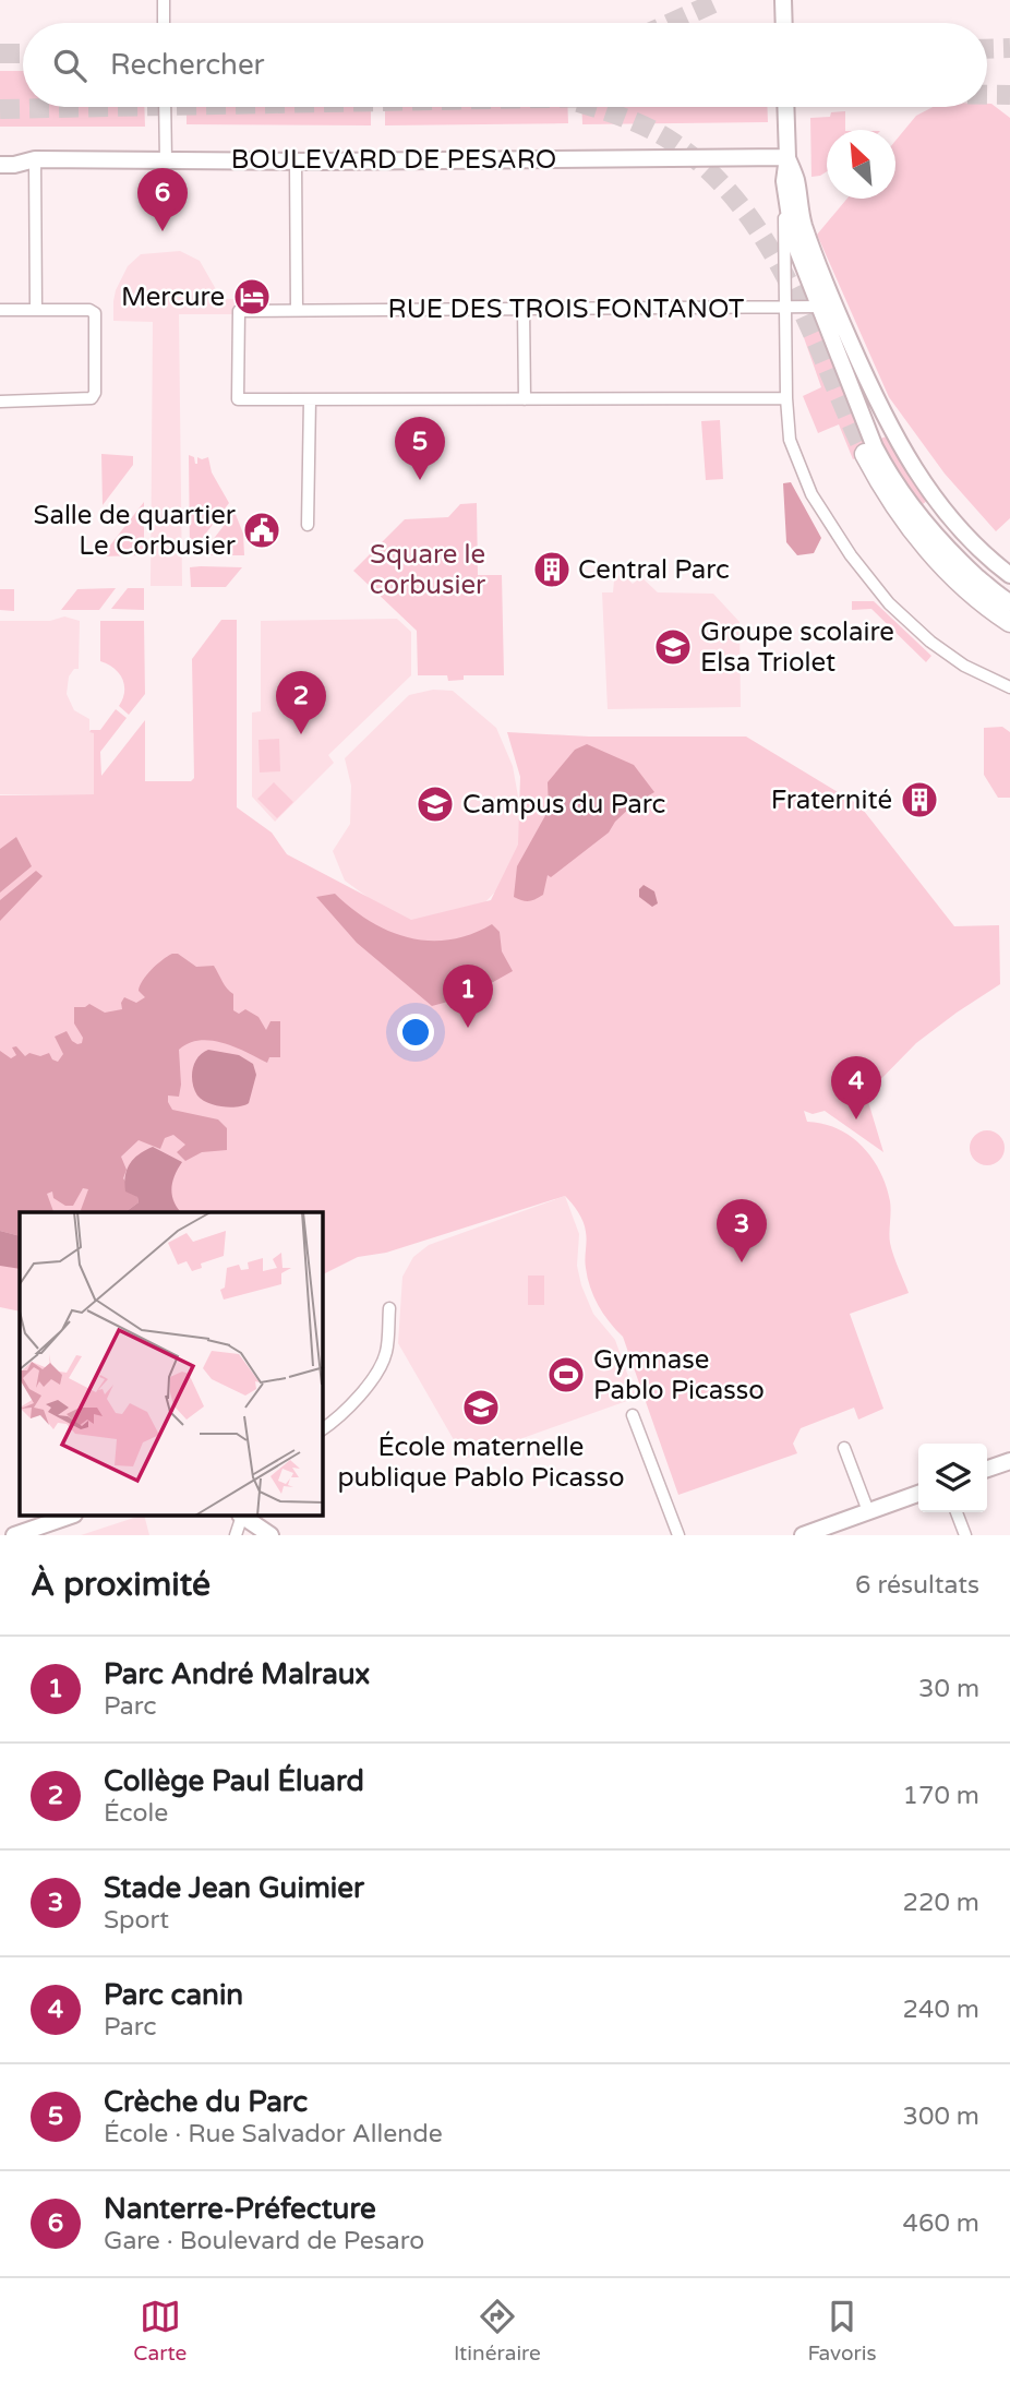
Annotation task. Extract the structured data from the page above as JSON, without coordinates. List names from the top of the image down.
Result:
{
  "streets": {
    "street": ["BOULEVARD DE PESARO", "RUE DES TROIS FONTANOT"]
  },
  "parks": ["Square le corbusier"],
  "places": {
    "hotel": ["Mercure"],
    "public building": ["Salle de quartier Le Corbusier"],
    "building": ["Central Parc", "Fraternité"],
    "school or university": ["Groupe scolaire Elsa Triolet", "Campus du Parc", "École maternelle publique Pablo Picasso"],
    "sports": ["Gymnase Pablo Picasso"]
  },
  "north": "top left",
  "page": {
    "search": "Rechercher",
    "pins": [
      "6",
      "5",
      "2",
      "1",
      "4",
      "3"
    ],
    "heading": ["À proximité", "6 résultats"],
    "list": [
      {
        "mark": "1",
        "name": "Parc André Malraux",
        "note": "Parc",
        "value": "30 m"
      },
      {
        "mark": "2",
        "name": "Collège Paul Éluard",
        "note": "École",
        "value": "170 m"
      },
      {
        "mark": "3",
        "name": "Stade Jean Guimier",
        "note": "Sport",
        "value": "220 m"
      },
      {
        "mark": "4",
        "name": "Parc canin",
        "note": "Parc",
        "value": "240 m"
      },
      {
        "mark": "5",
        "name": "Crèche du Parc",
        "note": "École · Rue Salvador Allende",
        "value": "300 m"
      },
      {
        "mark": "6",
        "name": "Nanterre-Préfecture",
        "note": "Gare · Boulevard de Pesaro",
        "value": "460 m"
      }
    ],
    "nav": ["Carte", "Itinéraire", "Favoris"]
  }
}
